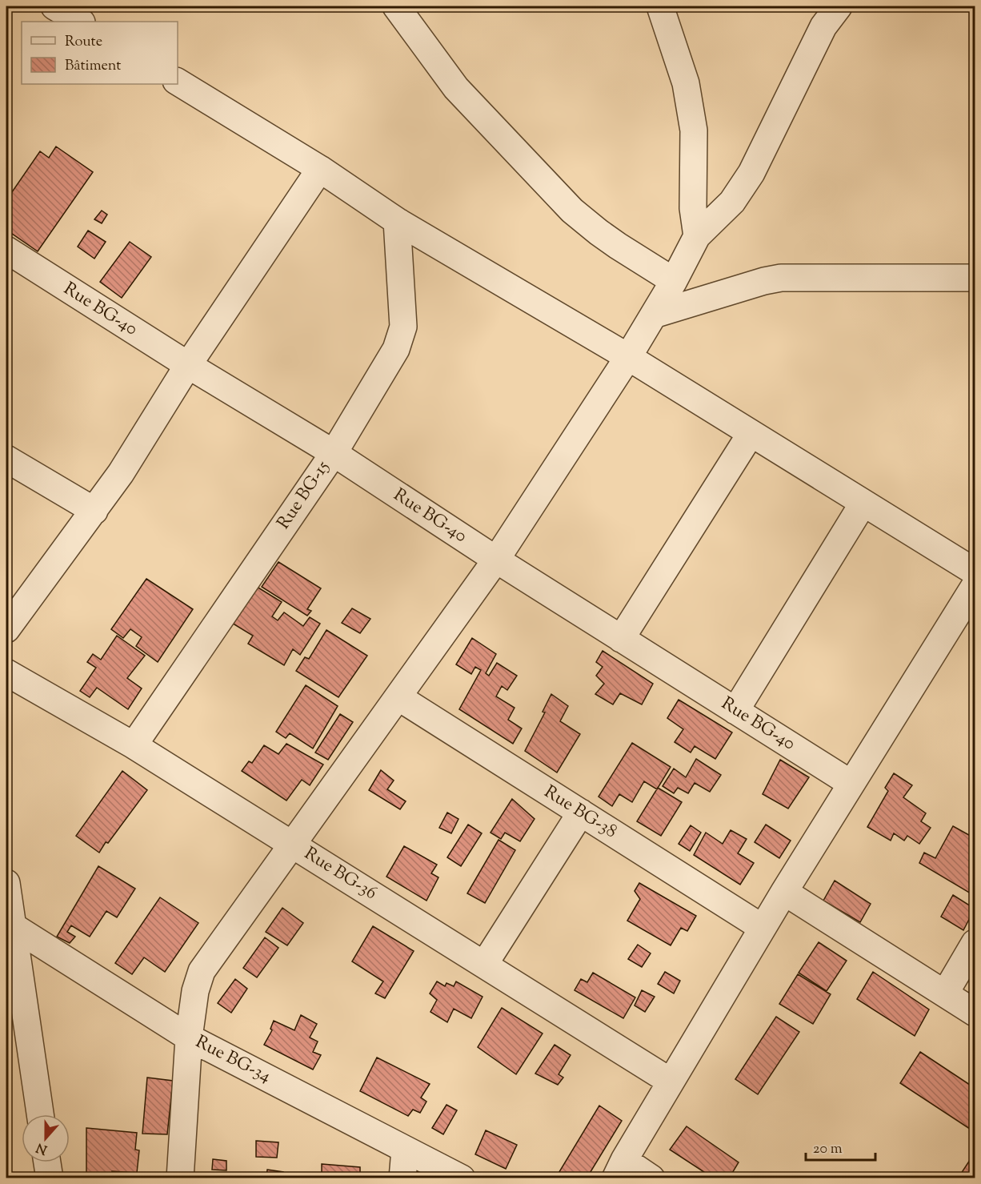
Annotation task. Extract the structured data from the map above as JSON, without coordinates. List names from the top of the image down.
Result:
{
  "streets": {
    "street": [
      "Rue BG-40",
      "Rue BG-15",
      "Rue BG-38",
      "Rue BG-36",
      "Rue BG-34"
    ]
  },
  "crossings": [
    ["Rue BG-40", "Rue BG-15"],
    ["Rue BG-15", "Rue BG-36"]
  ],
  "legend": ["Route", "Bâtiment"],
  "scale_bar": "20 m",
  "north": "bottom"
}
